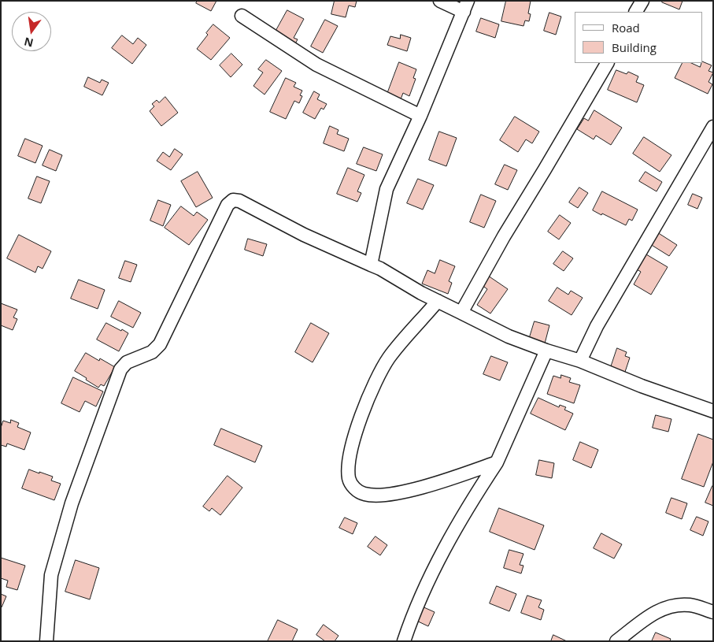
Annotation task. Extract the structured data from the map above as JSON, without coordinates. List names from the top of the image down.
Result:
{
  "legend": ["Road", "Building"],
  "north": "bottom"
}
